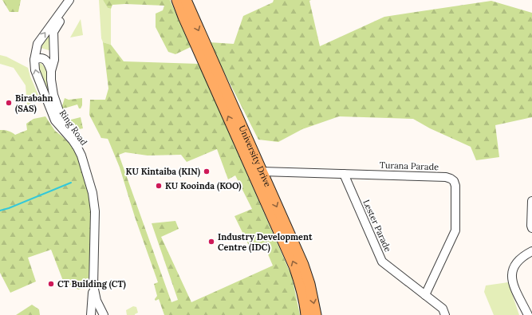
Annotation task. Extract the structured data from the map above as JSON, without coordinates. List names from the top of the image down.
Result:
{
  "streets": {
    "main road": ["University Drive"],
    "street": ["Ring Road", "Turana Parade", "Lester Parade"]
  },
  "crossings": [
    ["University Drive", "Turana Parade"],
    ["Turana Parade", "Lester Parade"]
  ],
  "places": [
    "Birabahn (SAS)",
    "KU Kintaiba (KIN)",
    "KU Kooinda (KOO)",
    "Industry Development Centre (IDC)",
    "CT Building (CT)"
  ]
}
